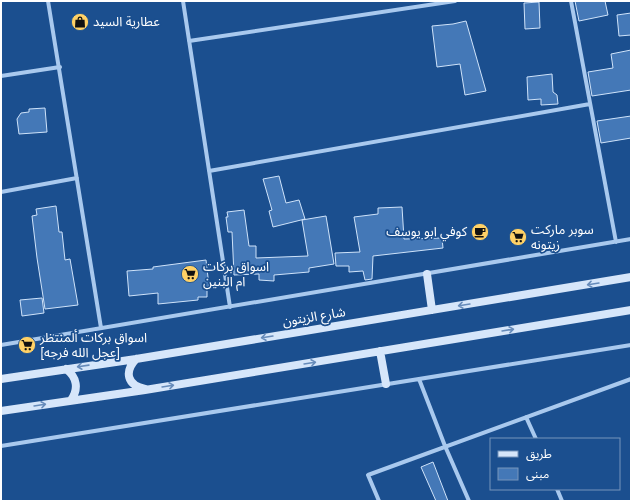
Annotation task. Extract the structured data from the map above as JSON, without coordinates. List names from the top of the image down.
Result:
{
  "streets": {
    "main road": ["شارع الزيتون"]
  },
  "places": {
    "shop": ["عطارية السيد"],
    "cafe": ["كوفي ابو يوسف"],
    "supermarket": ["سوبر ماركت زيتونه", "اسواق بركات ام البنين", "اسواق بركات ألمنتظر [عجل الله فرجه]"]
  },
  "legend": ["طريق", "مبنى"]
}
